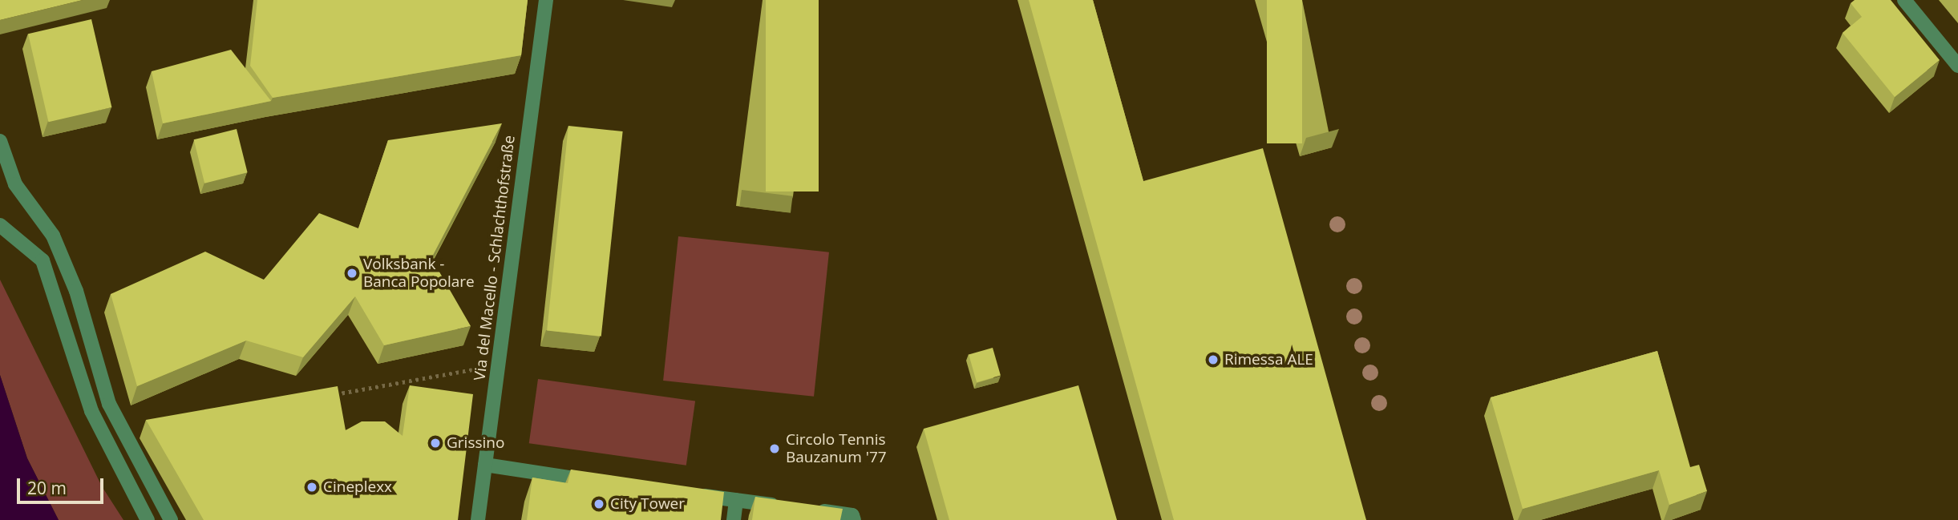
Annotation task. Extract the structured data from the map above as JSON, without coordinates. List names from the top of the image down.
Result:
{
  "streets": {
    "street": ["Via del Macello - Schlachthofstraße"]
  },
  "places": [
    "Volksbank - Banca Popolare",
    "Rimessa ALE",
    "Grissino",
    "Circolo Tennis Bauzanum '77",
    "Cineplexx",
    "City Tower"
  ],
  "scale_bar": "20 m"
}
